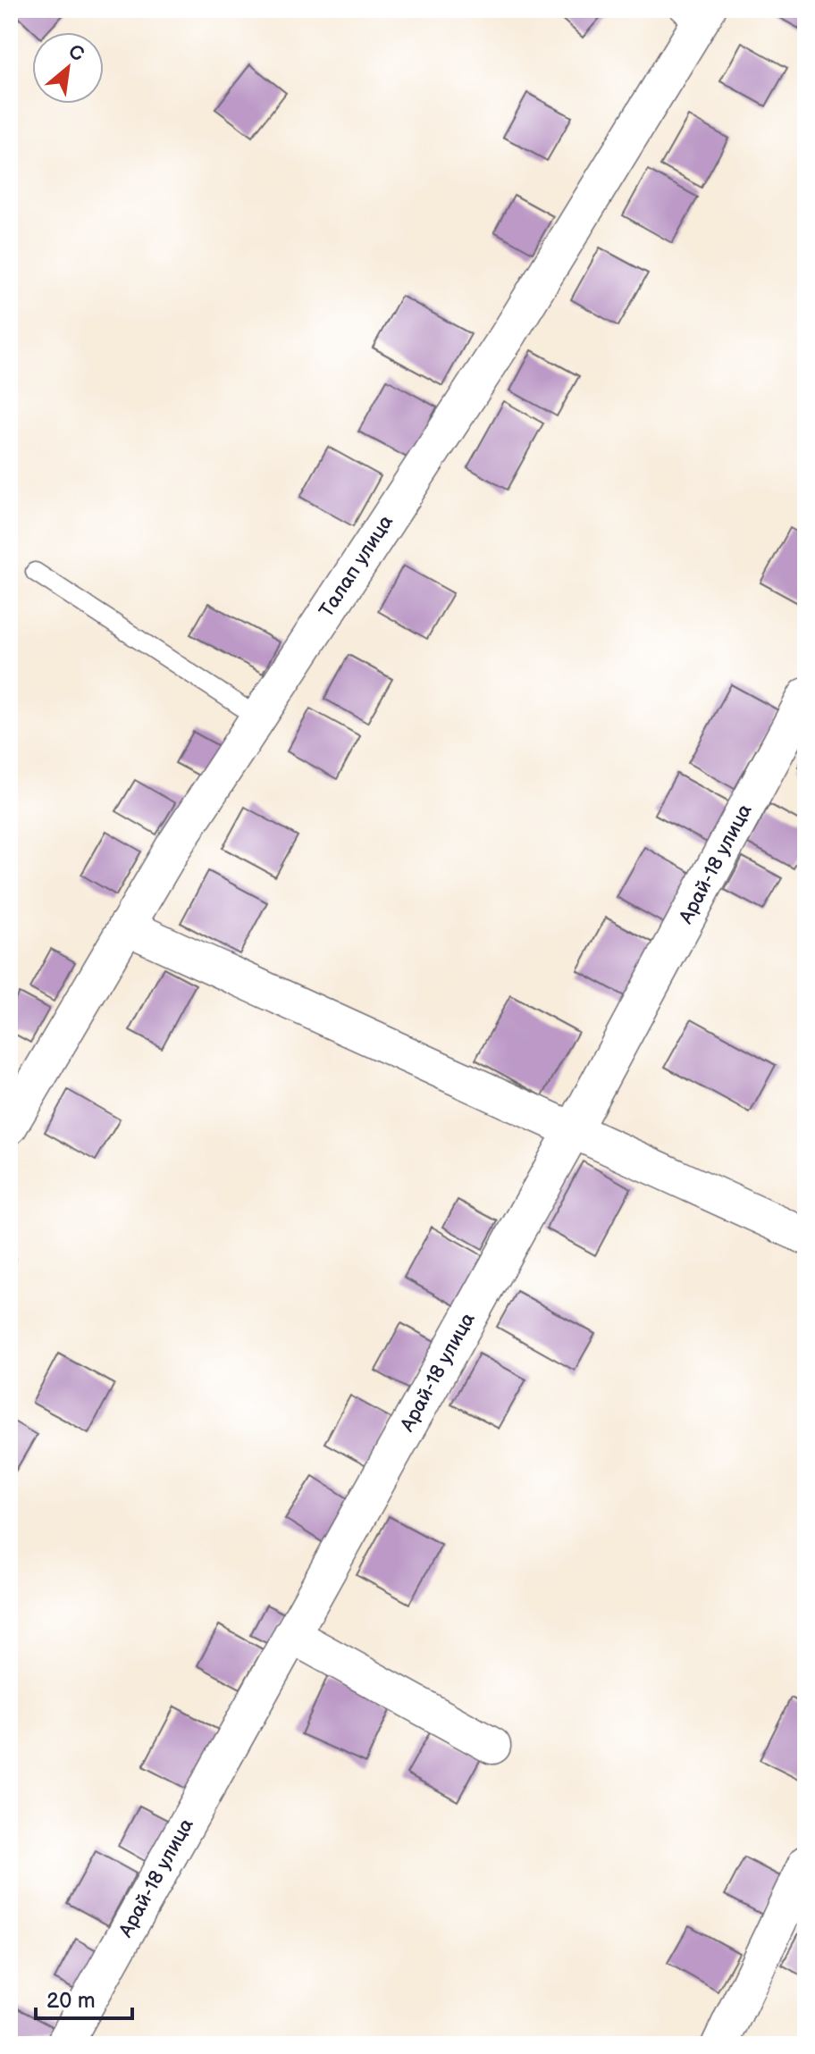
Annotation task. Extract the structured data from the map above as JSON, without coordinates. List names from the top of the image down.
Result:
{
  "streets": {
    "street": ["Талап улица", "Арай-18 улица"]
  },
  "scale_bar": "20 m",
  "north": "top right"
}
